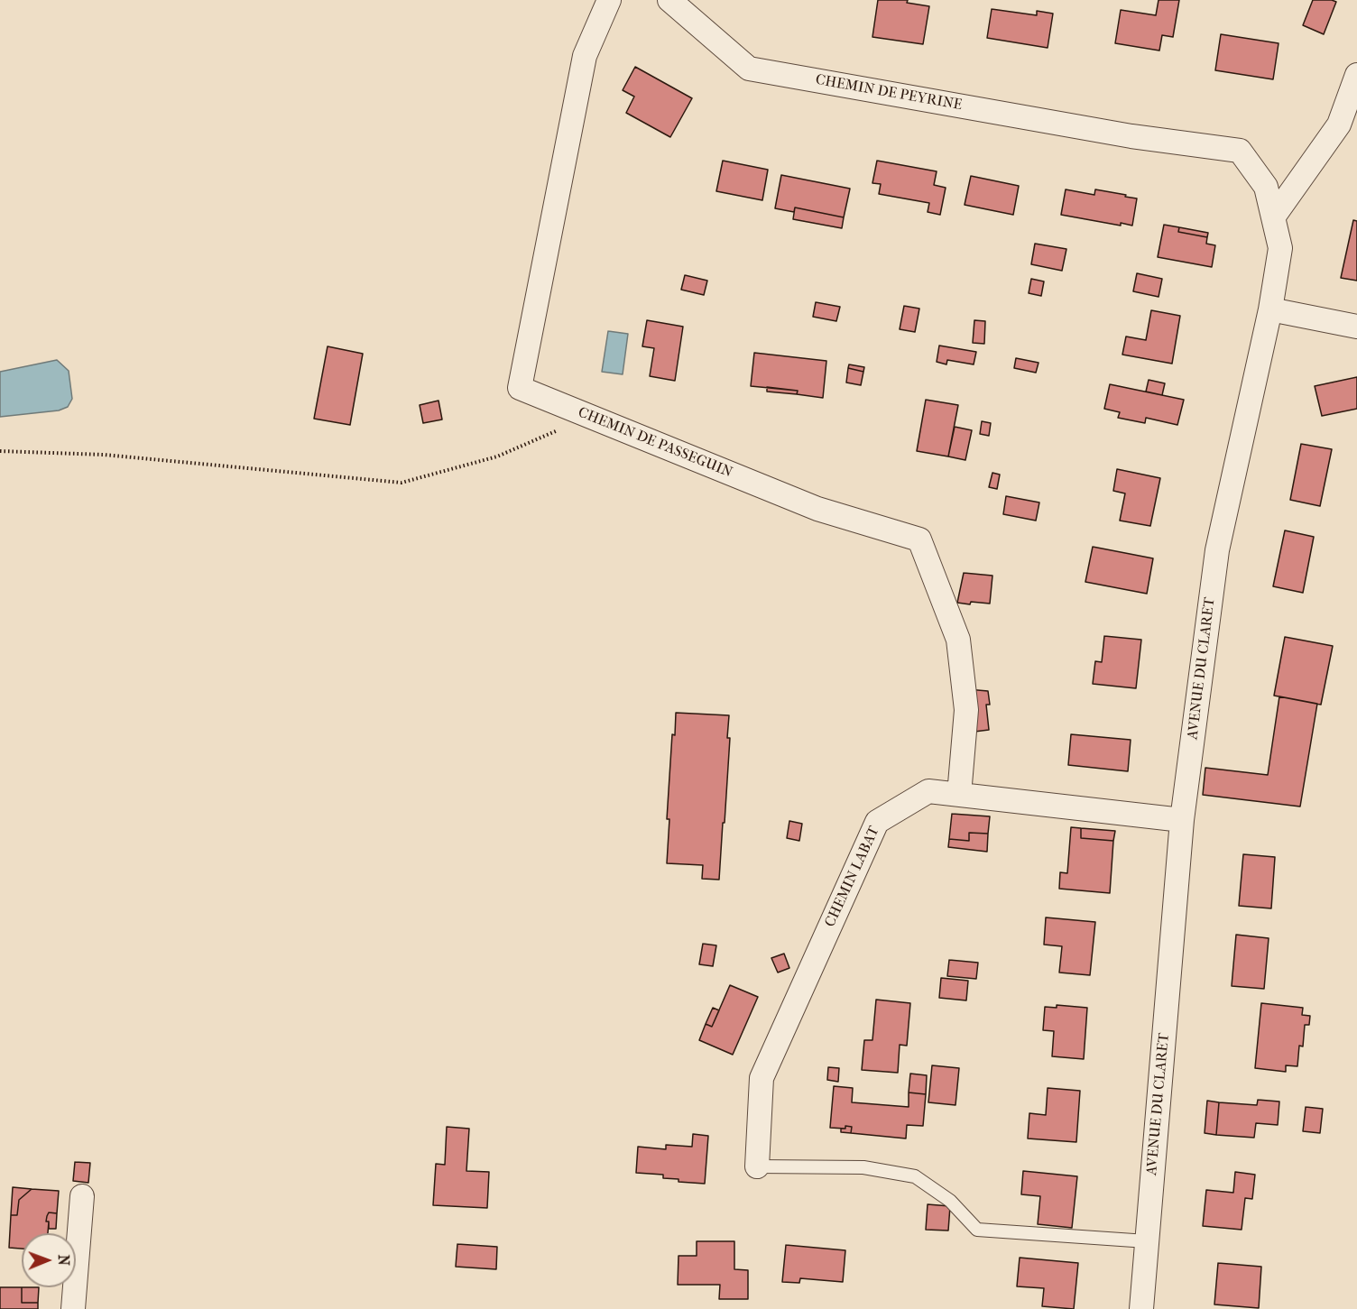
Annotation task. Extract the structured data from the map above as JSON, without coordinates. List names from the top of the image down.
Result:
{
  "streets": {
    "street": [
      "CHEMIN DE PEYRINE",
      "CHEMIN DE PASSEGUIN",
      "AVENUE DU CLARET",
      "CHEMIN LABAT"
    ]
  },
  "crossings": [
    ["CHEMIN DE PEYRINE", "AVENUE DU CLARET"],
    ["CHEMIN DE PASSEGUIN", "CHEMIN LABAT"],
    ["AVENUE DU CLARET", "CHEMIN LABAT"]
  ],
  "north": "right"
}
